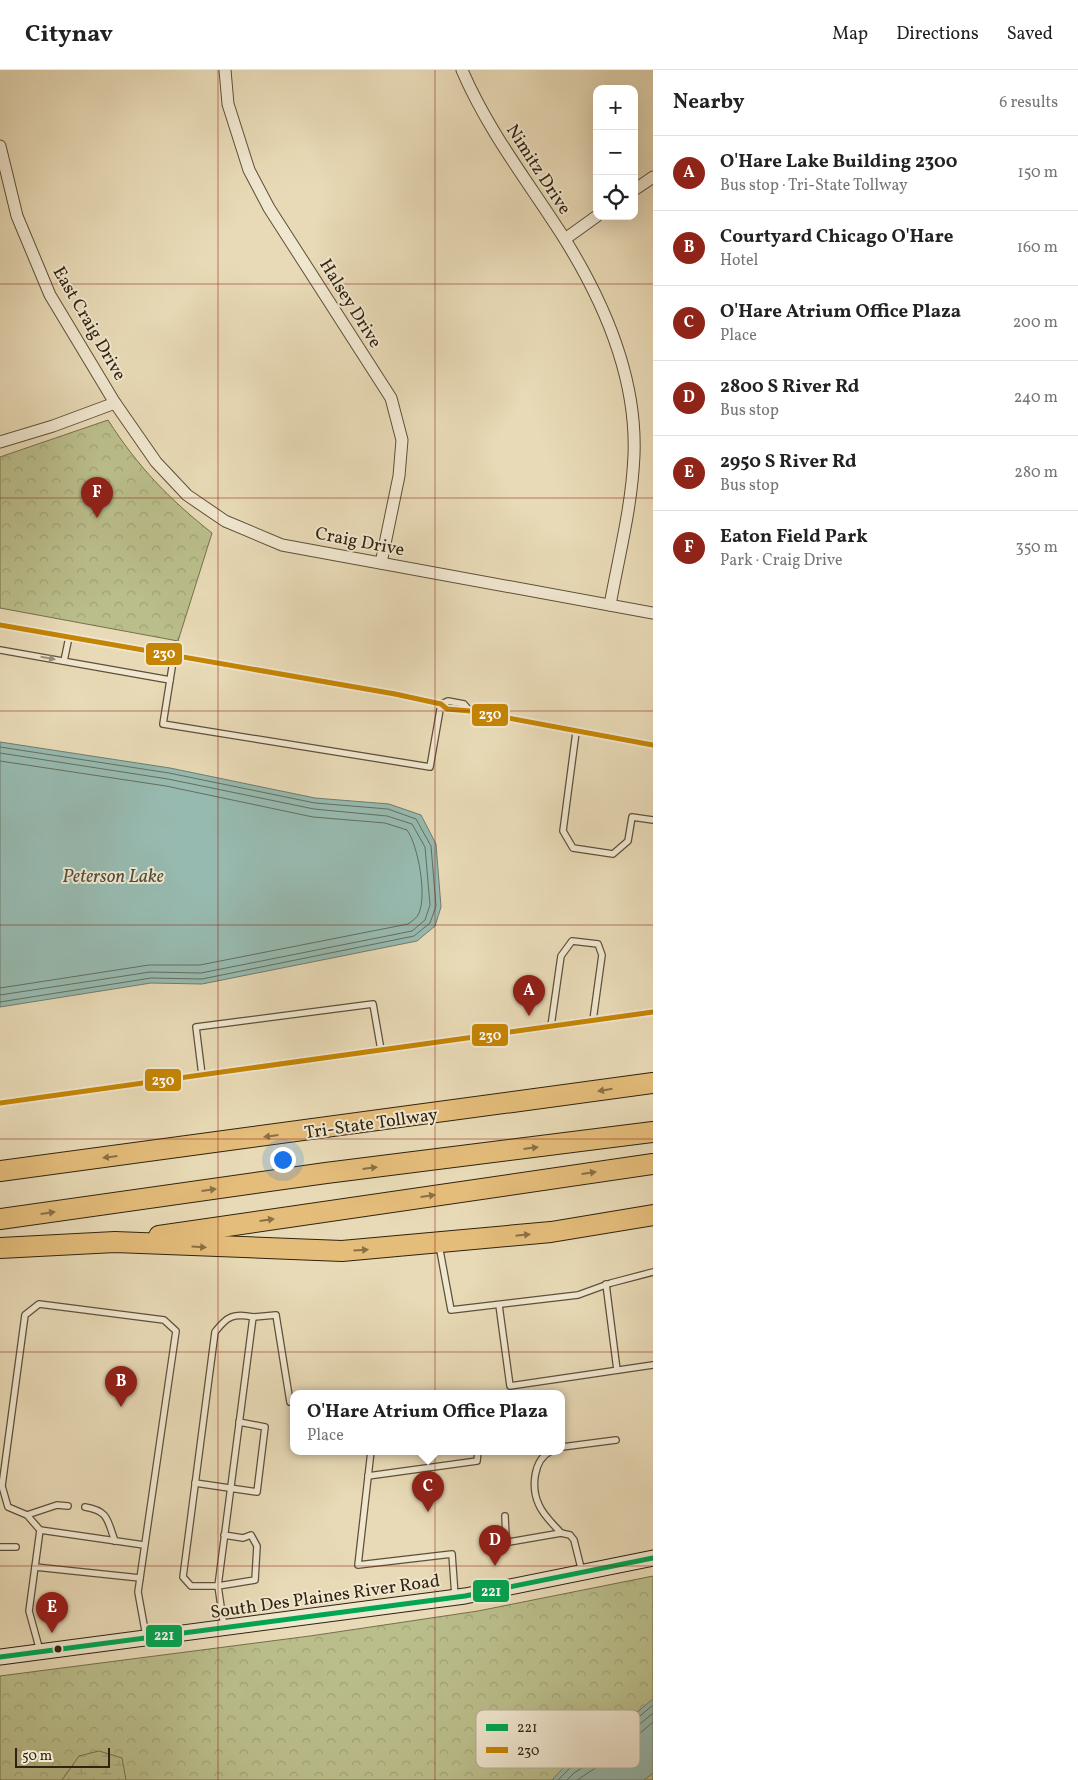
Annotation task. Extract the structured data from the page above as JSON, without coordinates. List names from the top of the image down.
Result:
{
  "streets": {
    "highway": ["Tri-State Tollway"],
    "main road": ["South Des Plaines River Road"],
    "street": [
      "Nimitz Drive",
      "Halsey Drive",
      "East Craig Drive",
      "Craig Drive"
    ]
  },
  "crossings": [
    ["Nimitz Drive", "Craig Drive"],
    ["Halsey Drive", "Craig Drive"],
    ["East Craig Drive", "Craig Drive"]
  ],
  "water": ["Peterson Lake"],
  "lines": ["transit line 230", "transit line 221"],
  "legend": ["221", "230"],
  "scale_bar": "50 m",
  "page": {
    "header": "Citynav",
    "nav": ["Map", "Directions", "Saved"],
    "heading": ["Nearby", "6 results"],
    "map_buttons": ["+", "−"],
    "list": [
      {
        "mark": "A",
        "name": "O'Hare Lake Building 2300",
        "note": "Bus stop · Tri-State Tollway",
        "value": "150 m"
      },
      {
        "mark": "B",
        "name": "Courtyard Chicago O'Hare",
        "note": "Hotel",
        "value": "160 m"
      },
      {
        "mark": "C",
        "name": "O'Hare Atrium Office Plaza",
        "note": "Place",
        "value": "200 m"
      },
      {
        "mark": "D",
        "name": "2800 S River Rd",
        "note": "Bus stop",
        "value": "240 m"
      },
      {
        "mark": "E",
        "name": "2950 S River Rd",
        "note": "Bus stop",
        "value": "280 m"
      },
      {
        "mark": "F",
        "name": "Eaton Field Park",
        "note": "Park · Craig Drive",
        "value": "350 m"
      }
    ],
    "pins": [
      "F",
      "A",
      "B",
      "C",
      "D",
      "E"
    ],
    "popup": ["O'Hare Atrium Office Plaza", "Place"],
    "scale": "50 m"
  }
}
